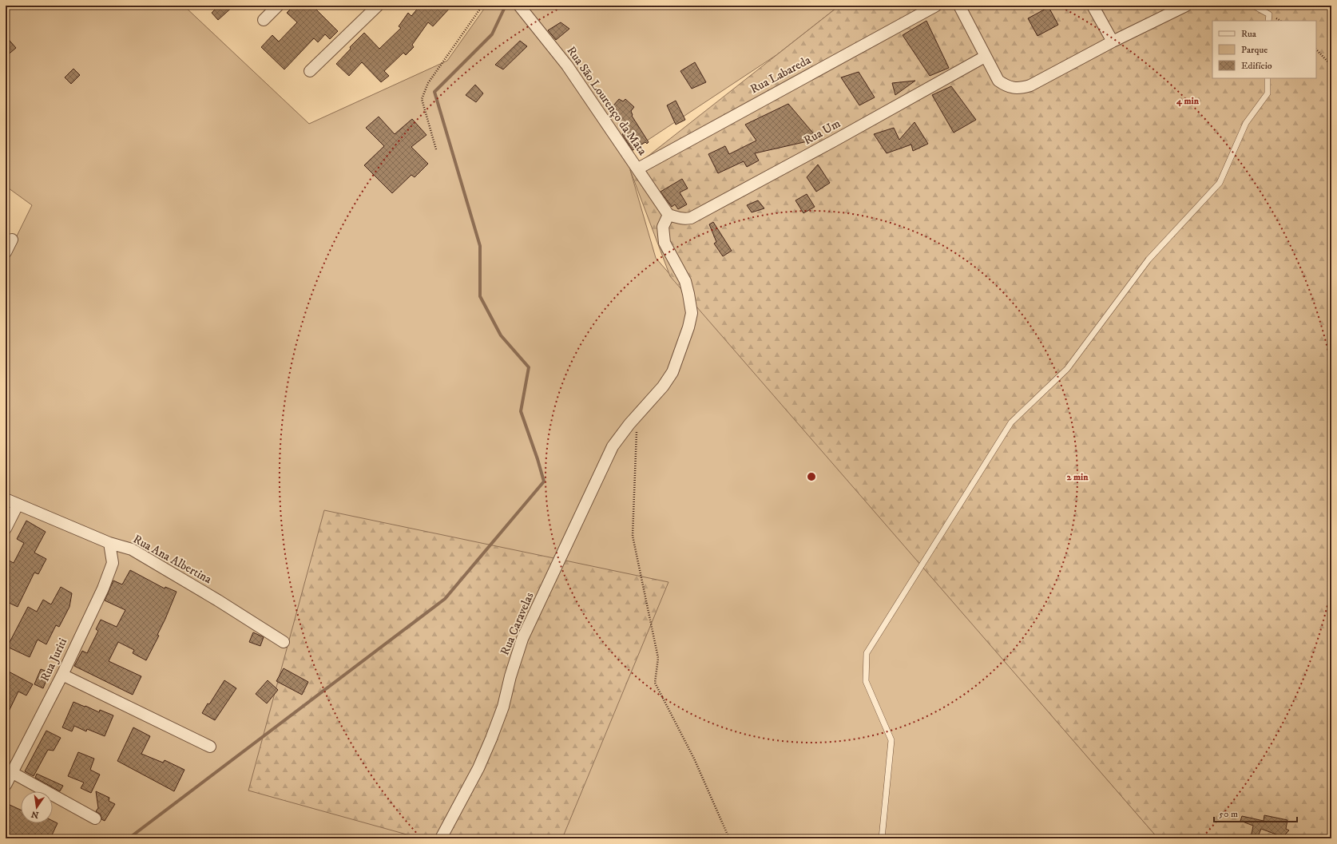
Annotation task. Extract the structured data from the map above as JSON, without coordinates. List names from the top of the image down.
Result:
{
  "streets": {
    "street": [
      "Rua Labareda",
      "Rua São Lourenço da Mata",
      "Rua Um",
      "Rua Ana Albertina",
      "Rua Caravelas",
      "Rua Juriti"
    ]
  },
  "crossings": [
    ["Rua Labareda", "Rua São Lourenço da Mata"],
    ["Rua São Lourenço da Mata", "Rua Um"],
    ["Rua São Lourenço da Mata", "Rua Caravelas"],
    ["Rua Um", "Rua Caravelas"],
    ["Rua Ana Albertina", "Rua Juriti"]
  ],
  "legend": ["Rua", "Parque", "Edifício"],
  "scale_bar": "50 m",
  "north": "bottom",
  "rings": ["4 min", "2 min"]
}
